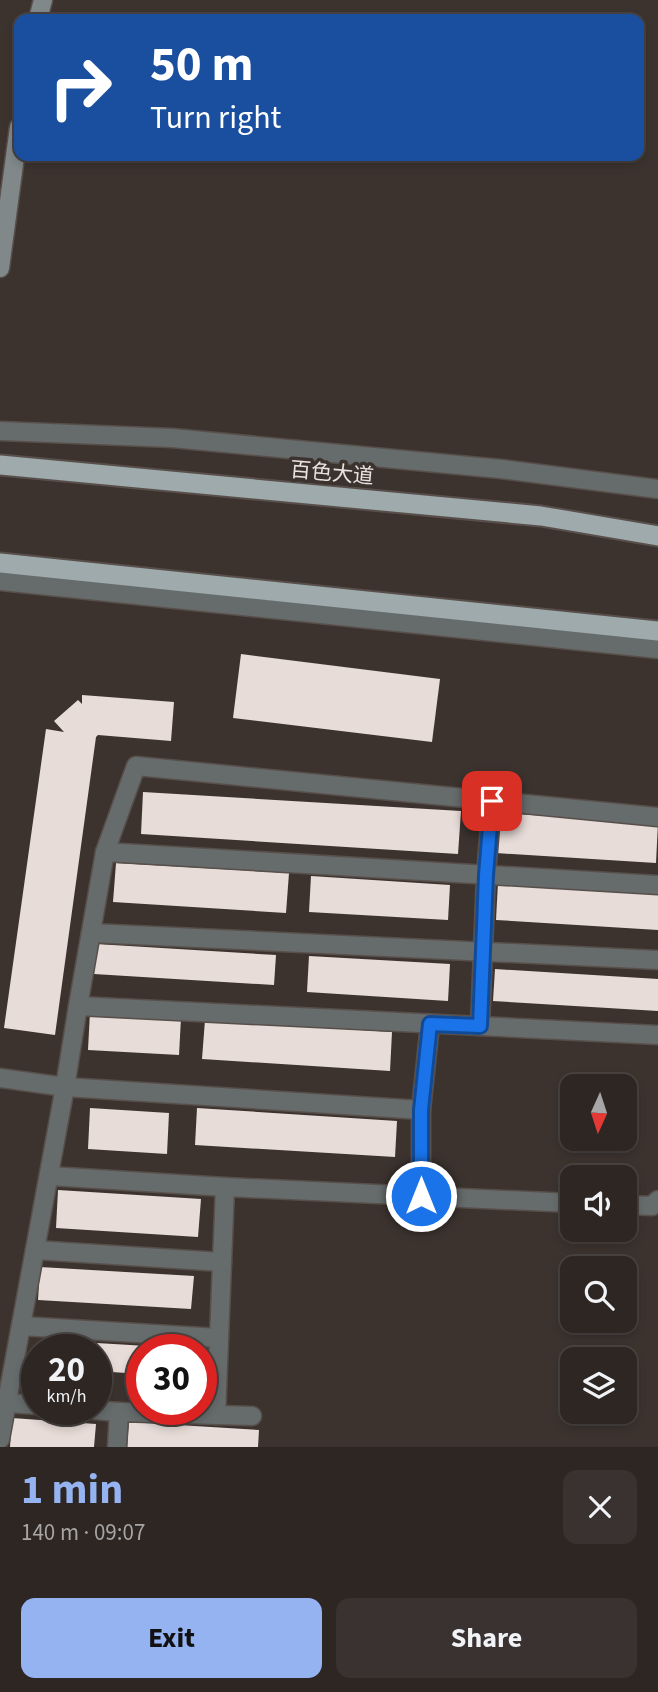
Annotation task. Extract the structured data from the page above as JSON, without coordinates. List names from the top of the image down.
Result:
{
  "streets": {
    "highway": ["百色大道"]
  },
  "north": "bottom",
  "page": {
    "turn": ["50 m", "Turn right"],
    "speed": "20 km/h",
    "limit": "30",
    "heading": ["1 min", "140 m · 09:07"],
    "buttons": ["Exit", "Share"]
  }
}
